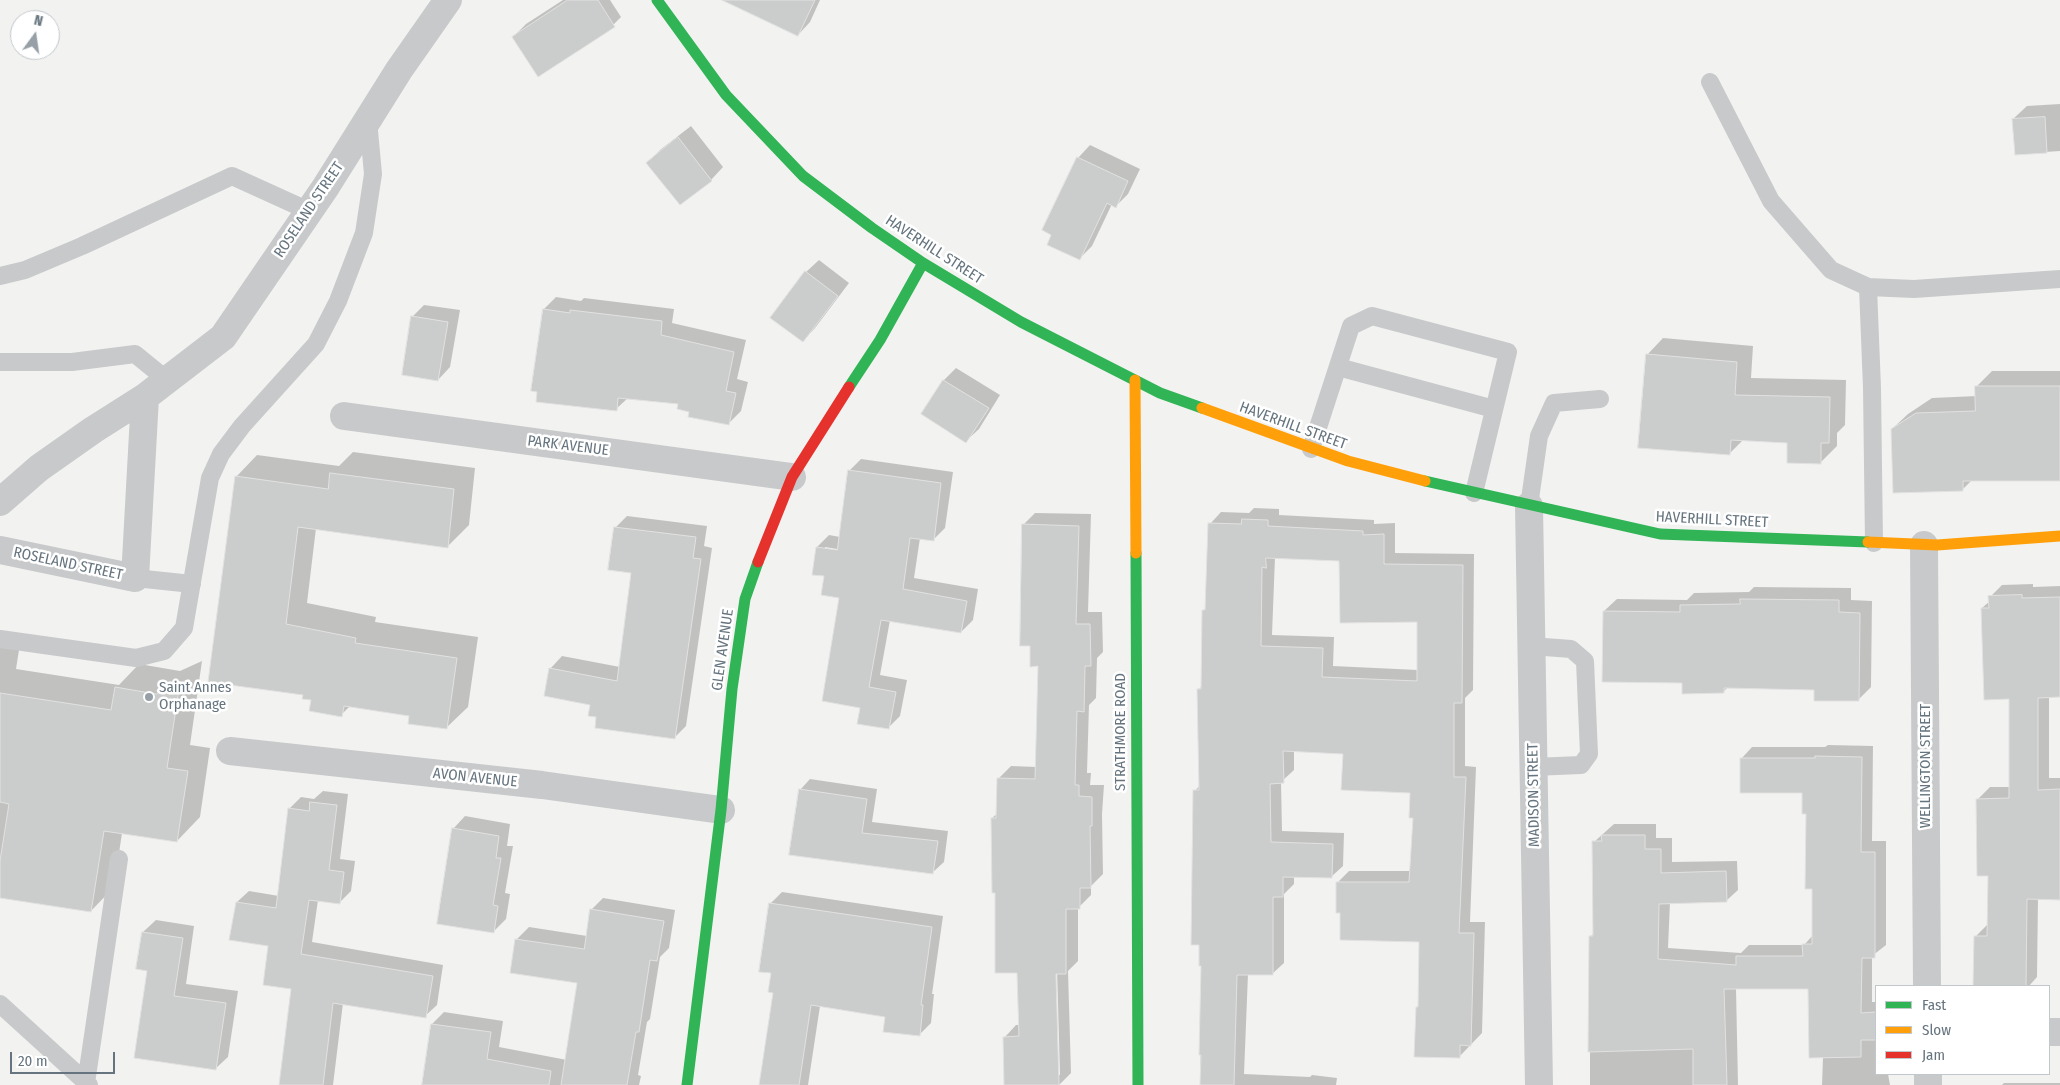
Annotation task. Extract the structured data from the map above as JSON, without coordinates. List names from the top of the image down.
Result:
{
  "streets": {
    "main road": ["HAVERHILL STREET", "GLEN AVENUE", "STRATHMORE ROAD"],
    "street": [
      "ROSELAND STREET",
      "PARK AVENUE",
      "WELLINGTON STREET",
      "AVON AVENUE",
      "MADISON STREET"
    ]
  },
  "crossings": [
    ["HAVERHILL STREET", "GLEN AVENUE"],
    ["HAVERHILL STREET", "STRATHMORE ROAD"],
    ["HAVERHILL STREET", "WELLINGTON STREET"],
    ["HAVERHILL STREET", "MADISON STREET"],
    ["PARK AVENUE", "GLEN AVENUE"],
    ["GLEN AVENUE", "AVON AVENUE"]
  ],
  "places": ["Saint Annes Orphanage"],
  "legend": ["Fast", "Slow", "Jam"],
  "scale_bar": "20 m",
  "north": "top"
}
